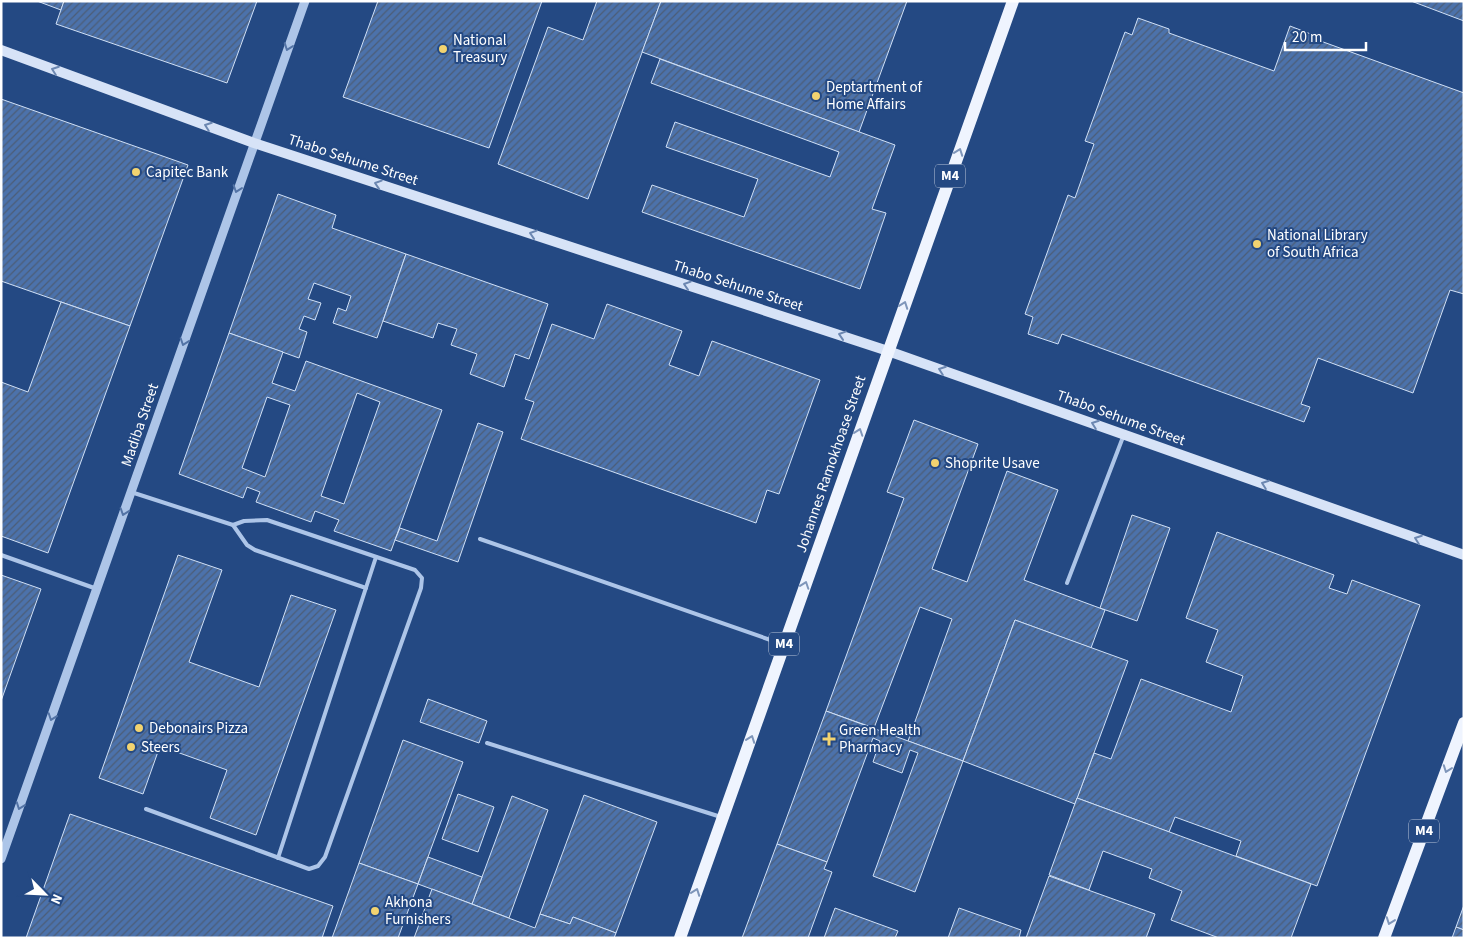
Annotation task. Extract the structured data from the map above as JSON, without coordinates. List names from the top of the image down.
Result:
{
  "streets": {
    "main road": ["Thabo Sehume Street", "M4", "Johannes Ramokhoase Street"],
    "street": ["Madiba Street"]
  },
  "crossings": [
    ["Thabo Sehume Street", "Madiba Street"],
    ["Thabo Sehume Street", "Johannes Ramokhoase Street"]
  ],
  "one_way": ["Thabo Sehume Street", "Madiba Street", "Johannes Ramokhoase Street"],
  "places": {
    "other": [
      "National Treasury",
      "Deptartment of Home Affairs",
      "Capitec Bank",
      "National Library of South Africa",
      "Shoprite Usave",
      "Debonairs Pizza",
      "Steers",
      "Akhona Furnishers"
    ],
    "health": ["Green Health Pharmacy"]
  },
  "scale_bar": "20 m",
  "north": "bottom right"
}
